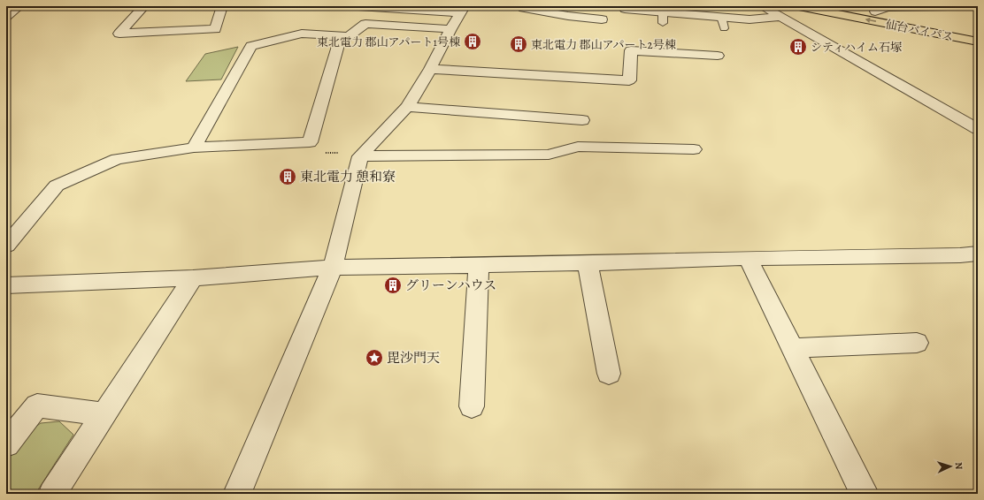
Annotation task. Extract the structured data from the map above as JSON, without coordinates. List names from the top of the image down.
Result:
{
  "streets": {
    "highway": ["仙台バイパス"]
  },
  "places": {
    "building": [
      "東北電力 郡山アパート1号棟",
      "東北電力 郡山アパート2号棟",
      "シティハイム石塚",
      "東北電力 憩和寮",
      "グリーンハウス"
    ],
    "place": ["毘沙門天"]
  },
  "north": "right"
}
